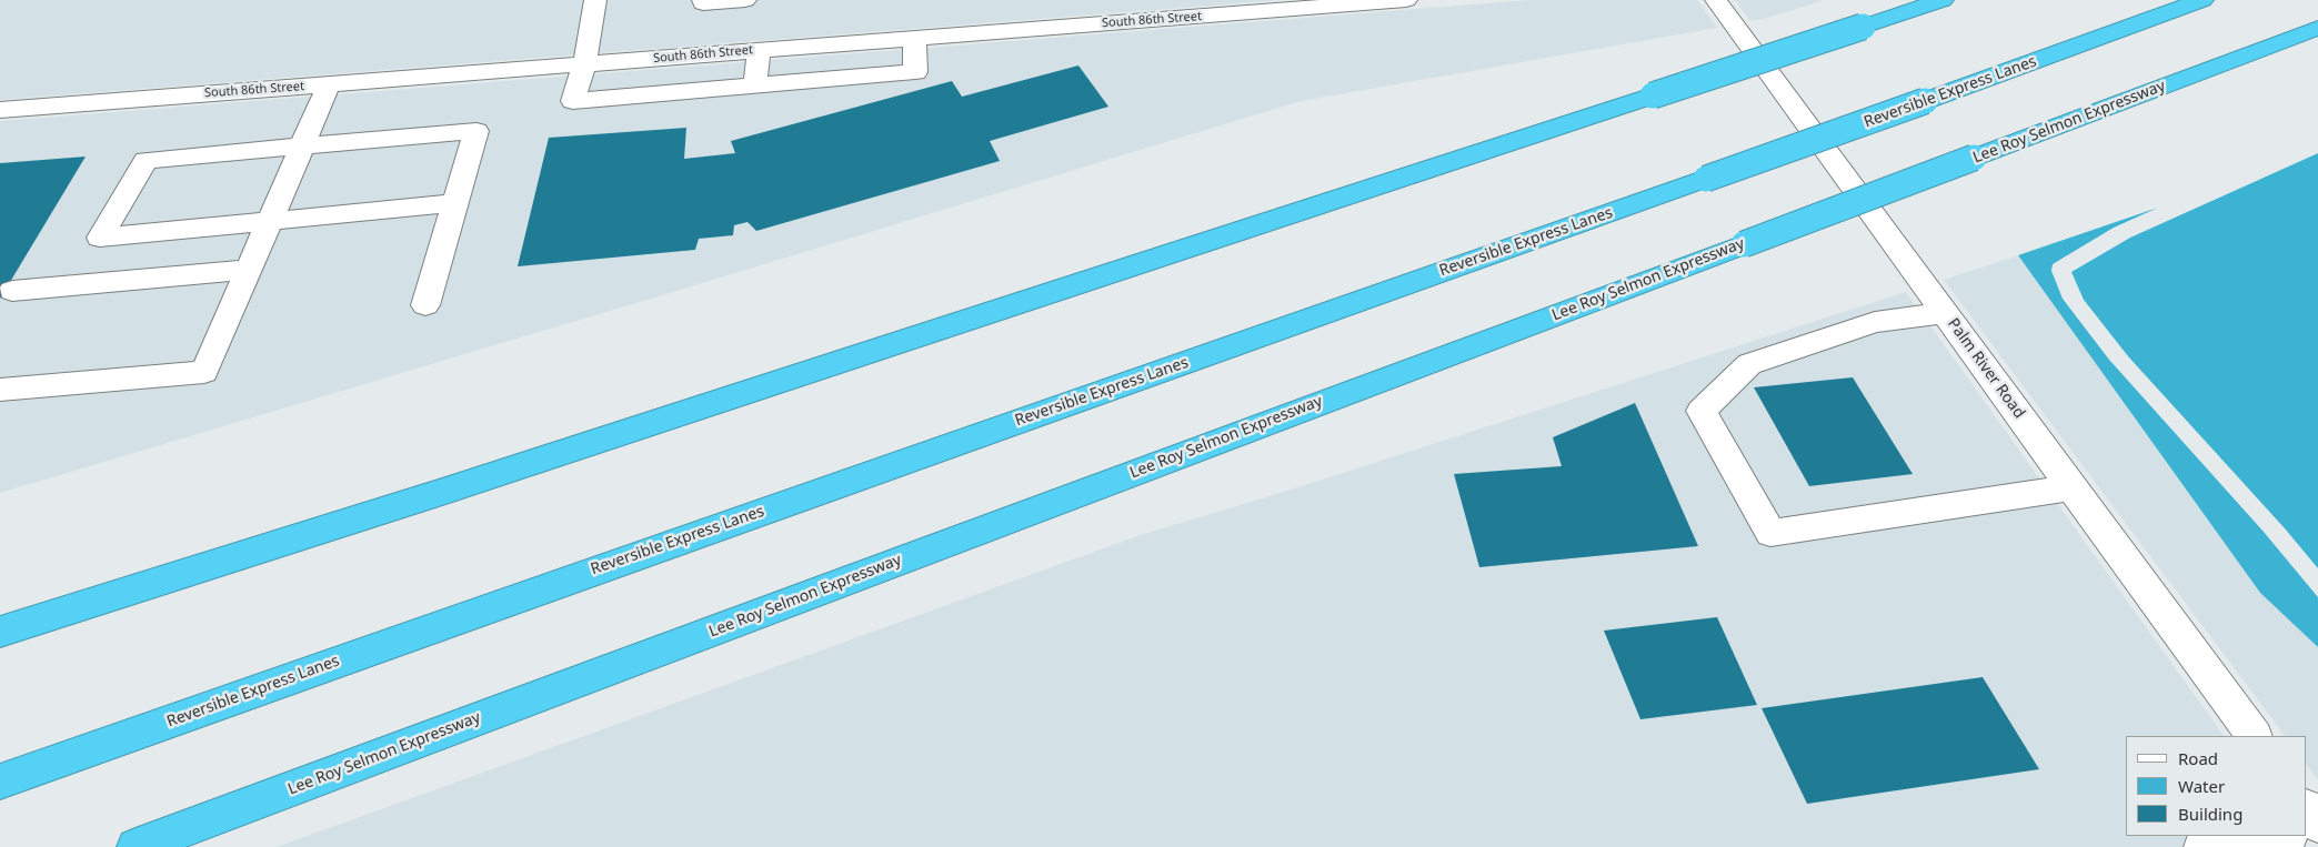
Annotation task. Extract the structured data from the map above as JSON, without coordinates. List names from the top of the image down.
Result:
{
  "streets": {
    "highway": ["Reversible Express Lanes", "Lee Roy Selmon Expressway"],
    "street": ["South 86th Street", "Palm River Road"]
  },
  "legend": ["Road", "Water", "Building"]
}
